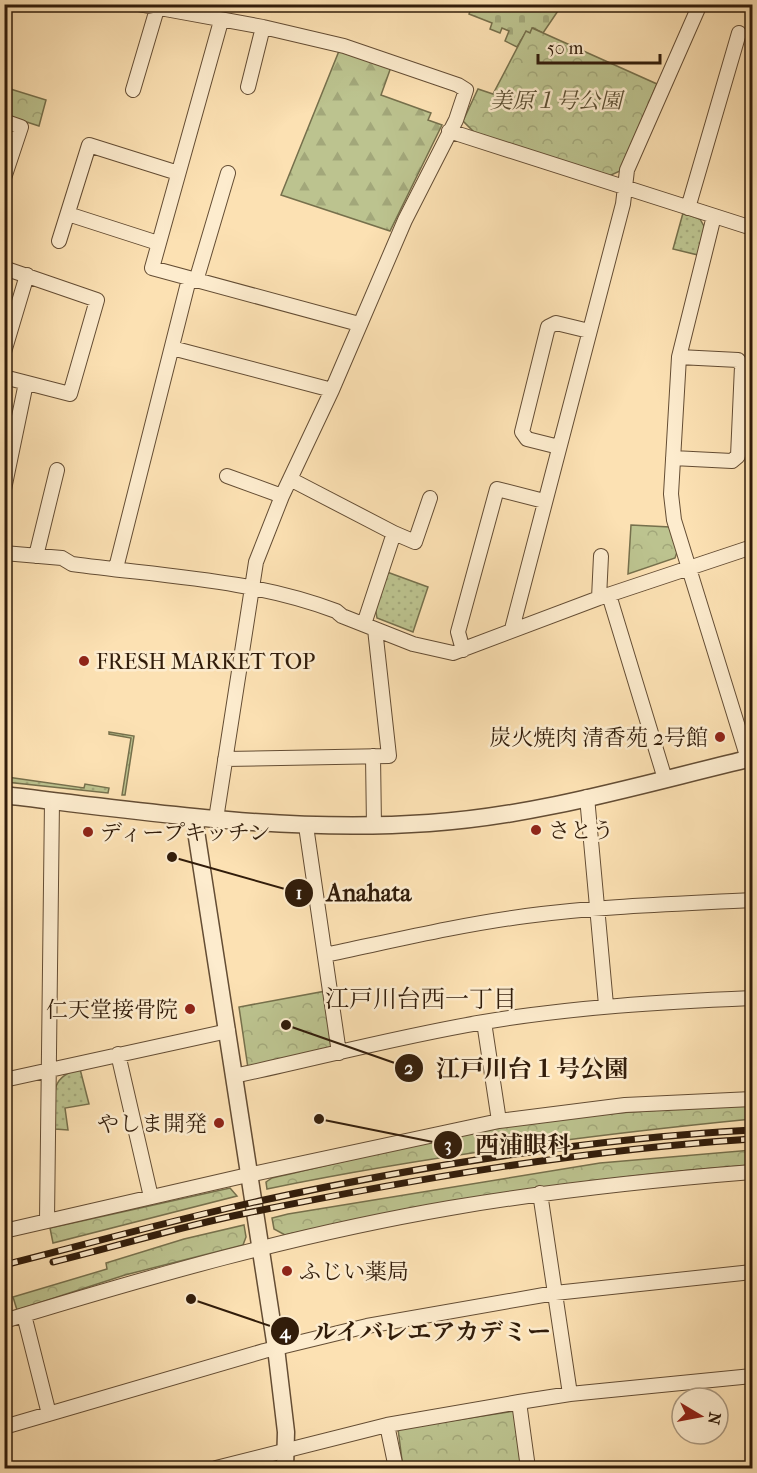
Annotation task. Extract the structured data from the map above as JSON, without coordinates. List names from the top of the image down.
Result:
{
  "districts": ["江戸川台西一丁目"],
  "parks": ["美原１号公園"],
  "places": [
    "FRESH MARKET TOP",
    "炭火焼肉 清香苑 2号館",
    "さとう",
    "ディープキッチン",
    "Anahata",
    "仁天堂接骨院",
    "江戸川台１号公園",
    "西浦眼科",
    "やしま開発",
    "ふじい薬局",
    "ルイバレエアカデミー"
  ],
  "scale_bar": "50 m",
  "north": "right"
}
